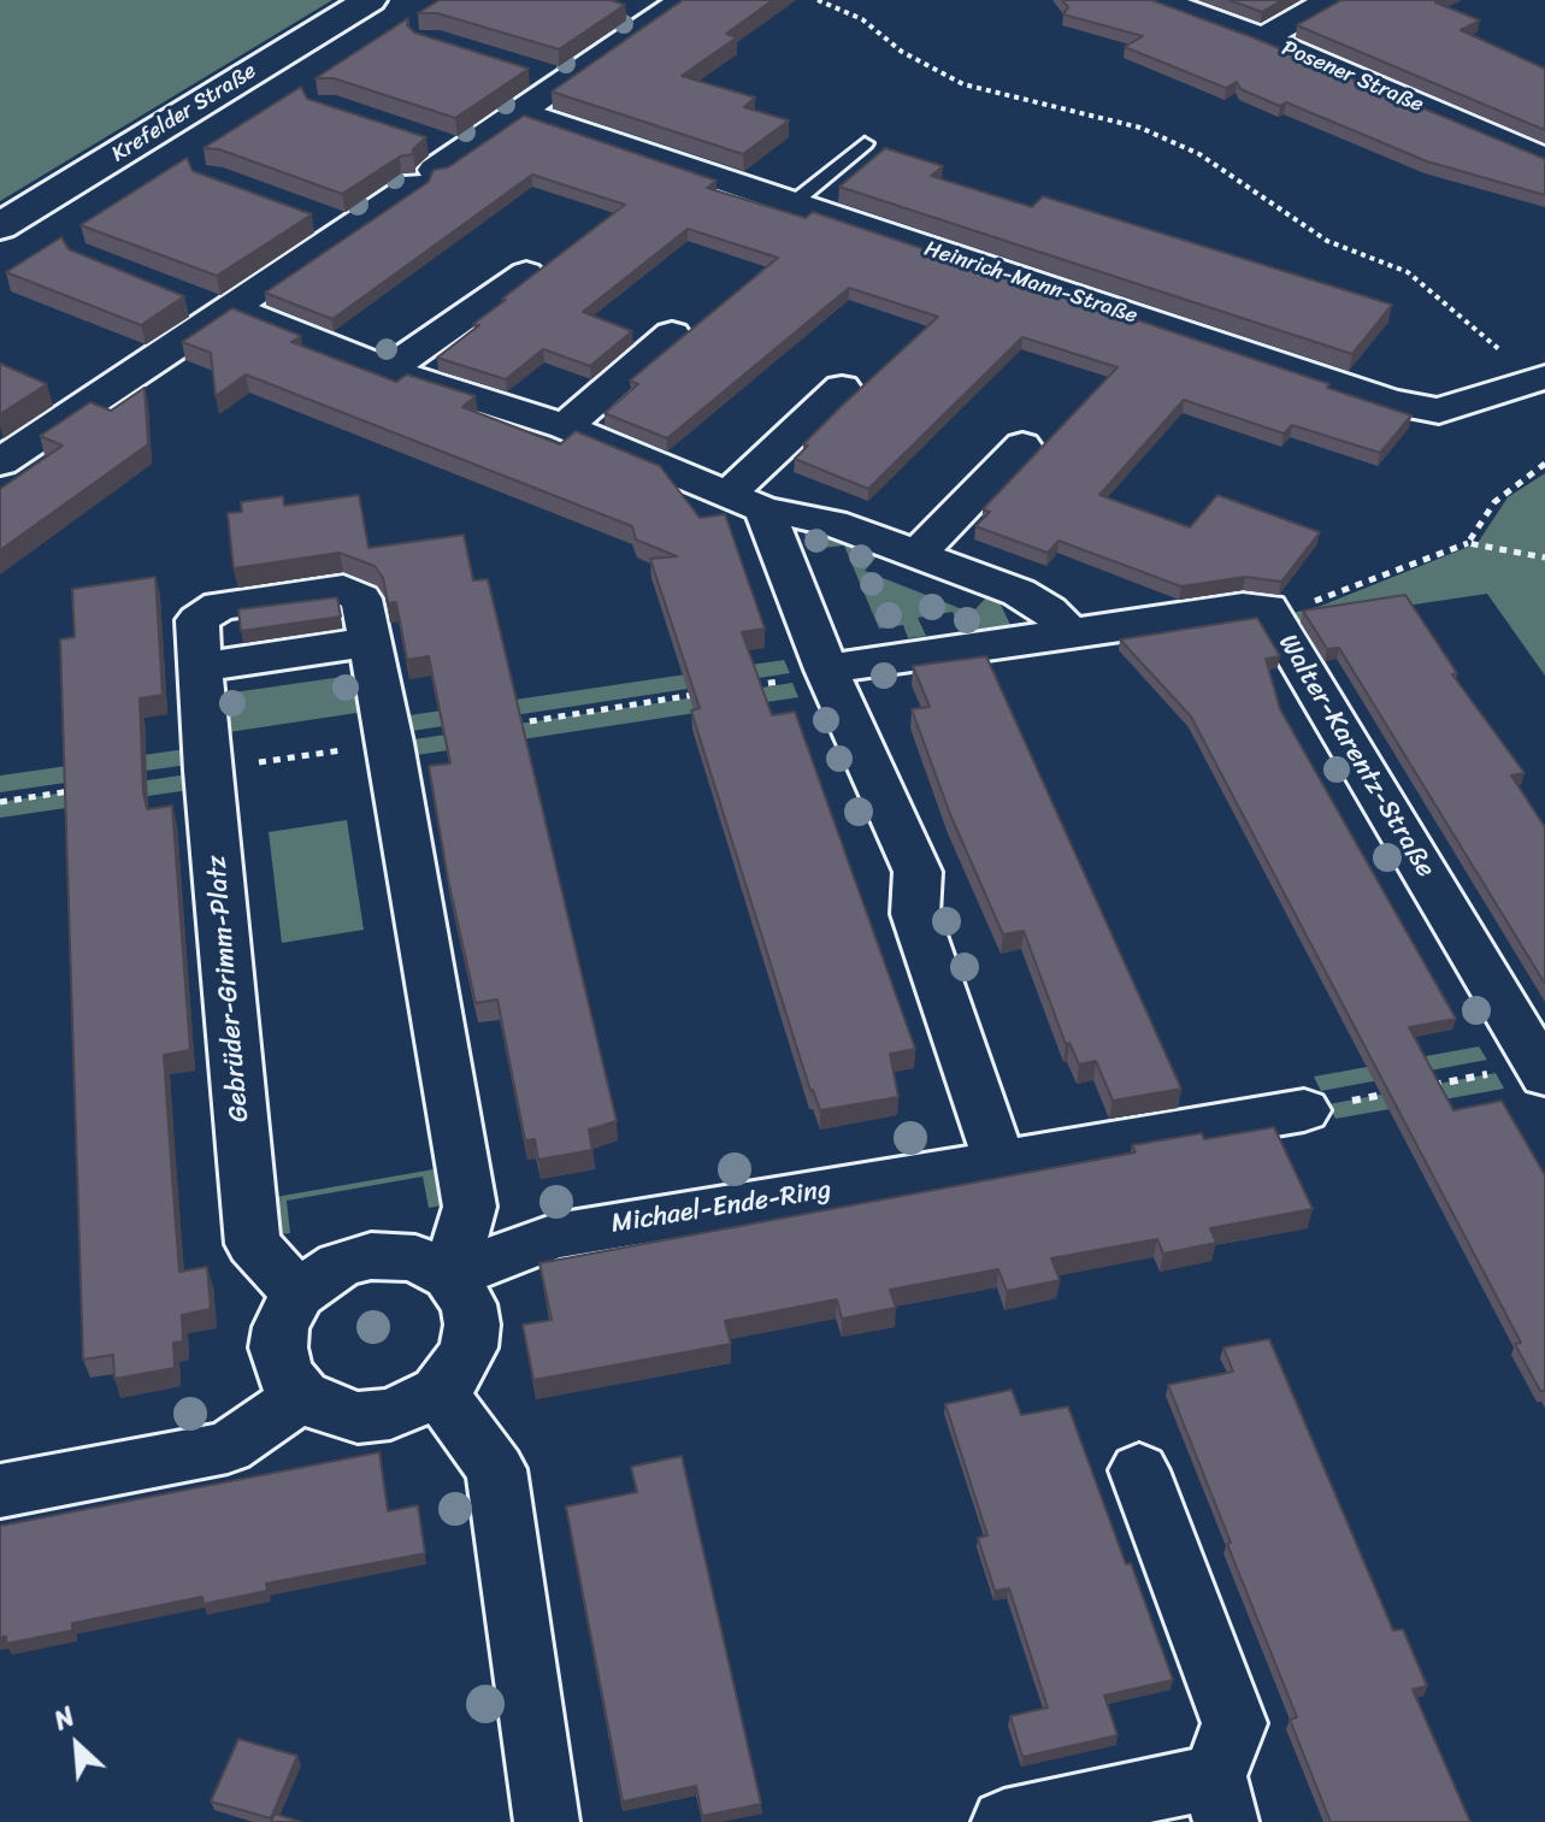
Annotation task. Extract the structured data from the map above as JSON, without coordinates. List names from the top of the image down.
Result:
{
  "streets": {
    "main road": ["Krefelder Straße"],
    "street": [
      "Posener Straße",
      "Heinrich-Mann-Straße",
      "Walter-Karentz-Straße",
      "Gebrüder-Grimm-Platz",
      "Michael-Ende-Ring"
    ]
  },
  "crossings": [
    ["Gebrüder-Grimm-Platz", "Michael-Ende-Ring"]
  ],
  "north": "top left"
}
